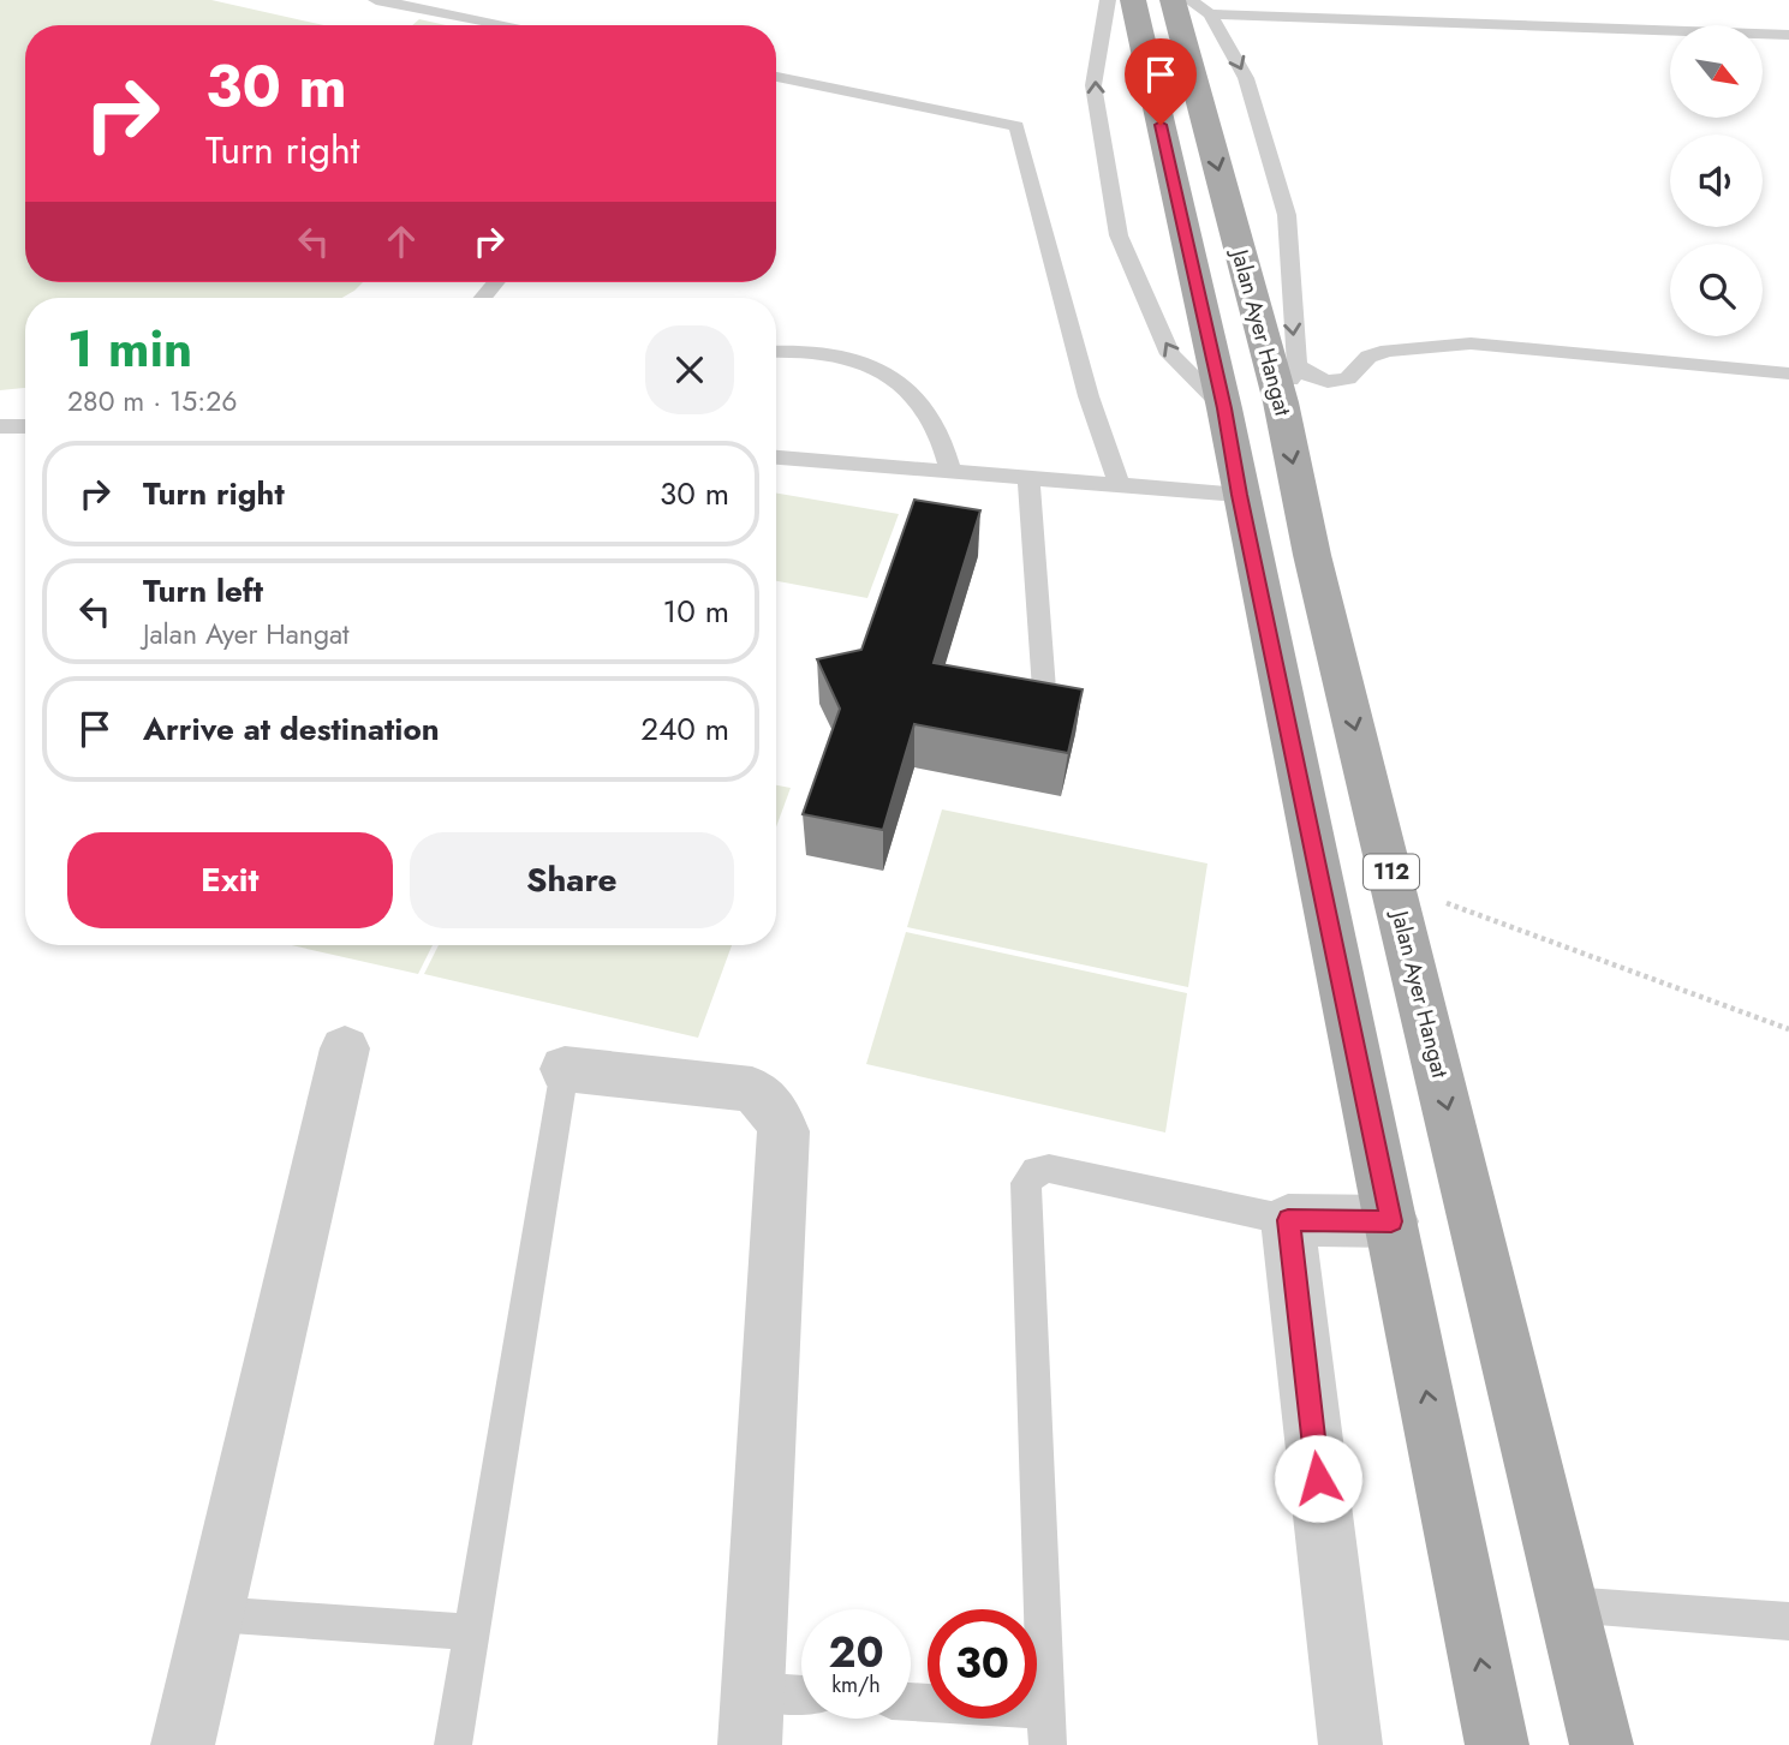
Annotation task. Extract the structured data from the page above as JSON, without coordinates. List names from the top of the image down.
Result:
{
  "streets": {
    "main road": ["Jalan Ayer Hangat", "112"]
  },
  "north": "bottom right",
  "page": {
    "turn": ["30 m", "Turn right"],
    "heading": ["1 min", "280 m · 15:26"],
    "list": [
      {
        "name": "Turn right",
        "value": "30 m"
      },
      {
        "name": "Turn left",
        "note": "Jalan Ayer Hangat",
        "value": "10 m"
      },
      {
        "name": "Arrive at destination",
        "value": "240 m"
      }
    ],
    "buttons": ["Exit", "Share"],
    "speed": "20 km/h",
    "limit": "30"
  }
}
